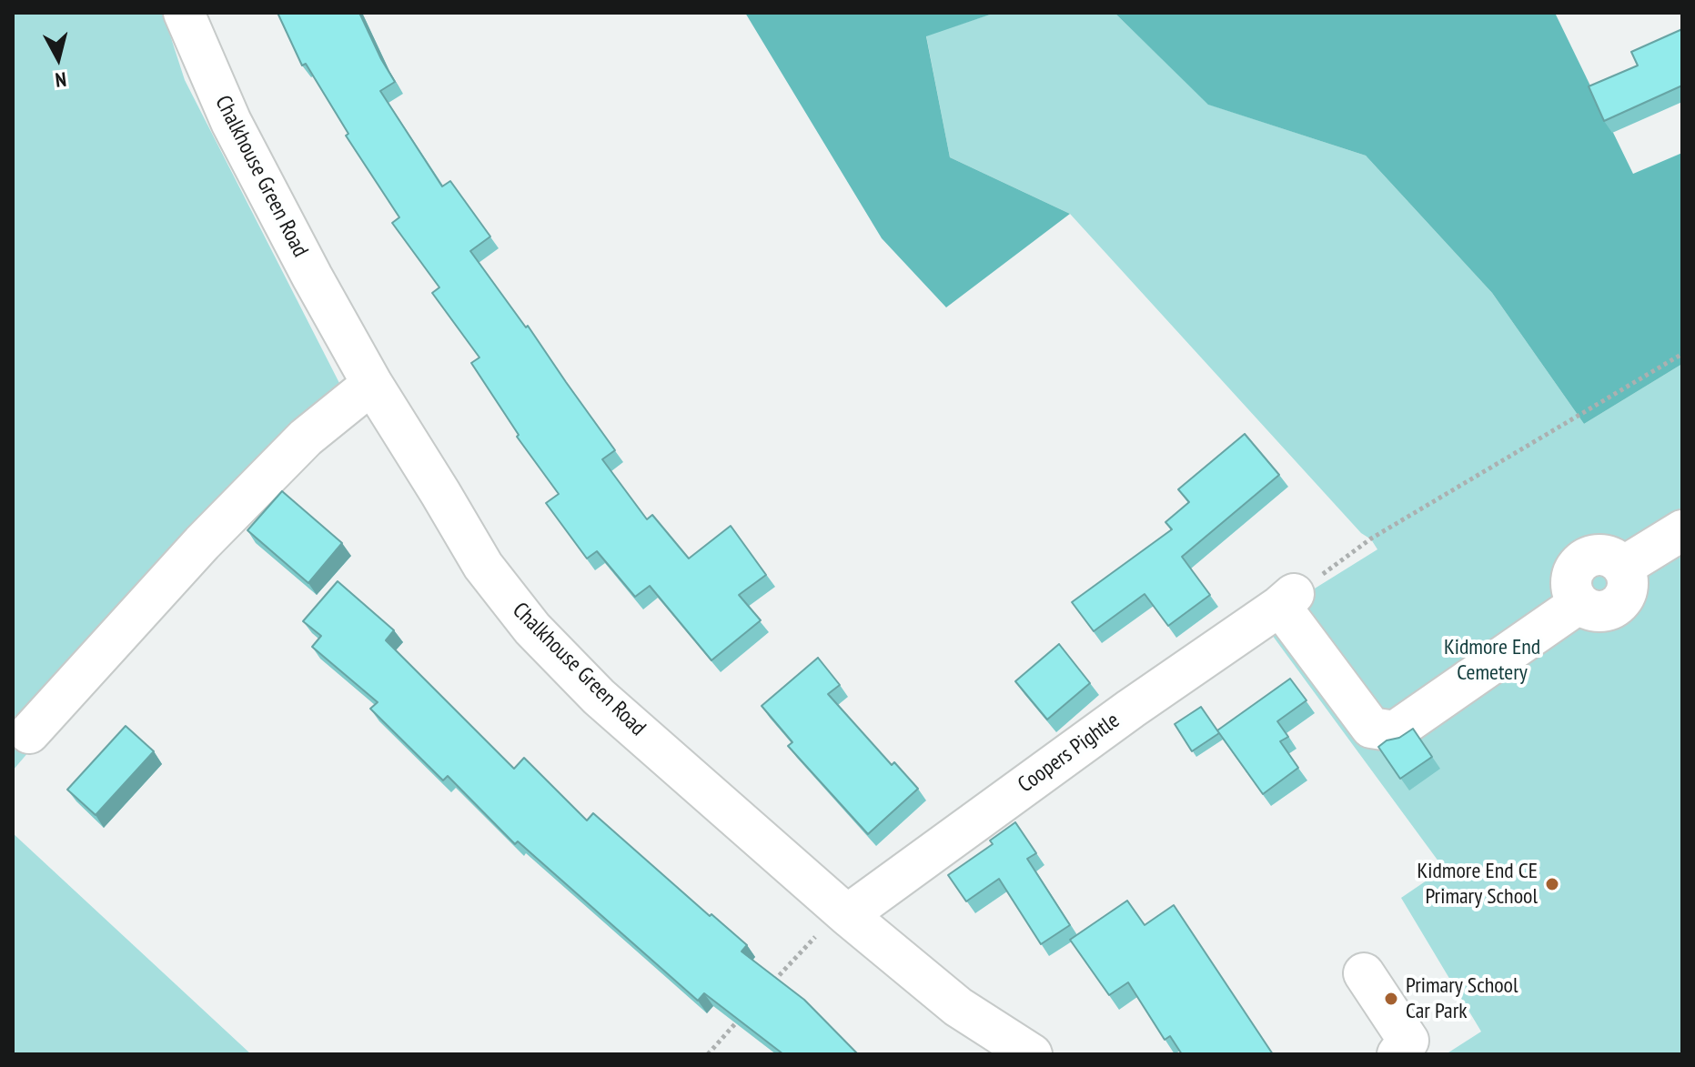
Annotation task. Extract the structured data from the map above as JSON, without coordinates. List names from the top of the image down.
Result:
{
  "streets": {
    "street": ["Chalkhouse Green Road", "Coopers Pightle"]
  },
  "crossings": [
    ["Chalkhouse Green Road", "Coopers Pightle"]
  ],
  "parks": ["Kidmore End Cemetery"],
  "places": ["Kidmore End CE Primary School", "Primary School Car Park"],
  "north": "bottom"
}
